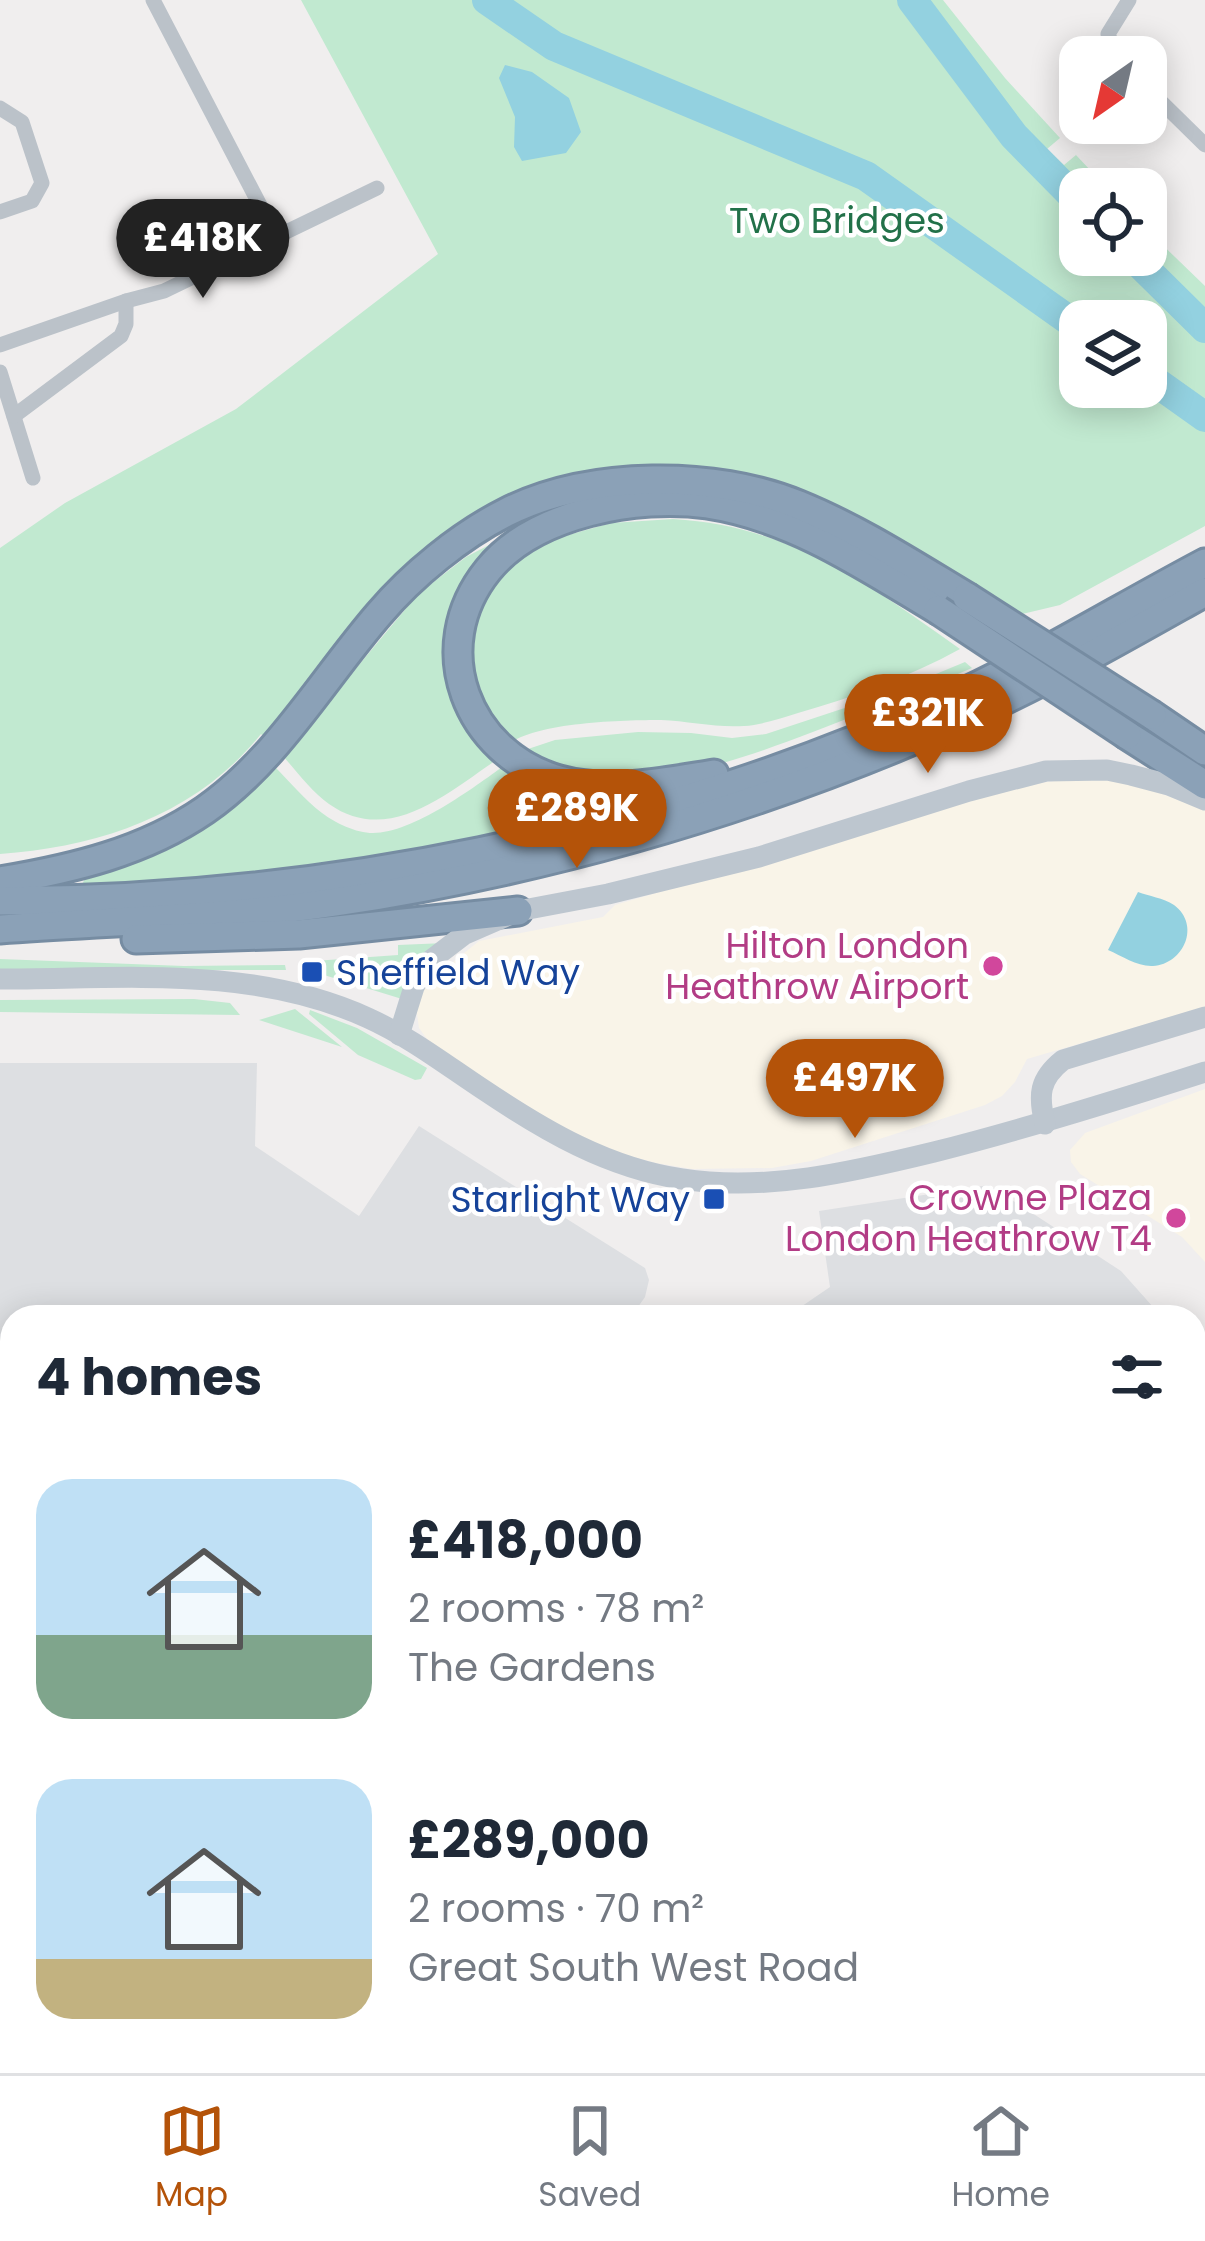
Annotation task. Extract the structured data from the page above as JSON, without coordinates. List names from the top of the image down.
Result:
{
  "parks": ["Two Bridges"],
  "places": {
    "other": ["Hilton London Heathrow Airport", "Crowne Plaza London Heathrow T4"],
    "transit": ["Sheffield Way", "Starlight Way"]
  },
  "north": "bottom left",
  "page": {
    "price": [
      "£418K",
      "£321K",
      "£289K",
      "£497K"
    ],
    "heading": "4 homes",
    "list": [
      {
        "name": "£418,000",
        "note": "2 rooms · 78 m² · The Gardens"
      },
      {
        "name": "£289,000",
        "note": "2 rooms · 70 m² · Great South West Road"
      }
    ],
    "tabs": ["Map", "Saved", "Home"]
  }
}
